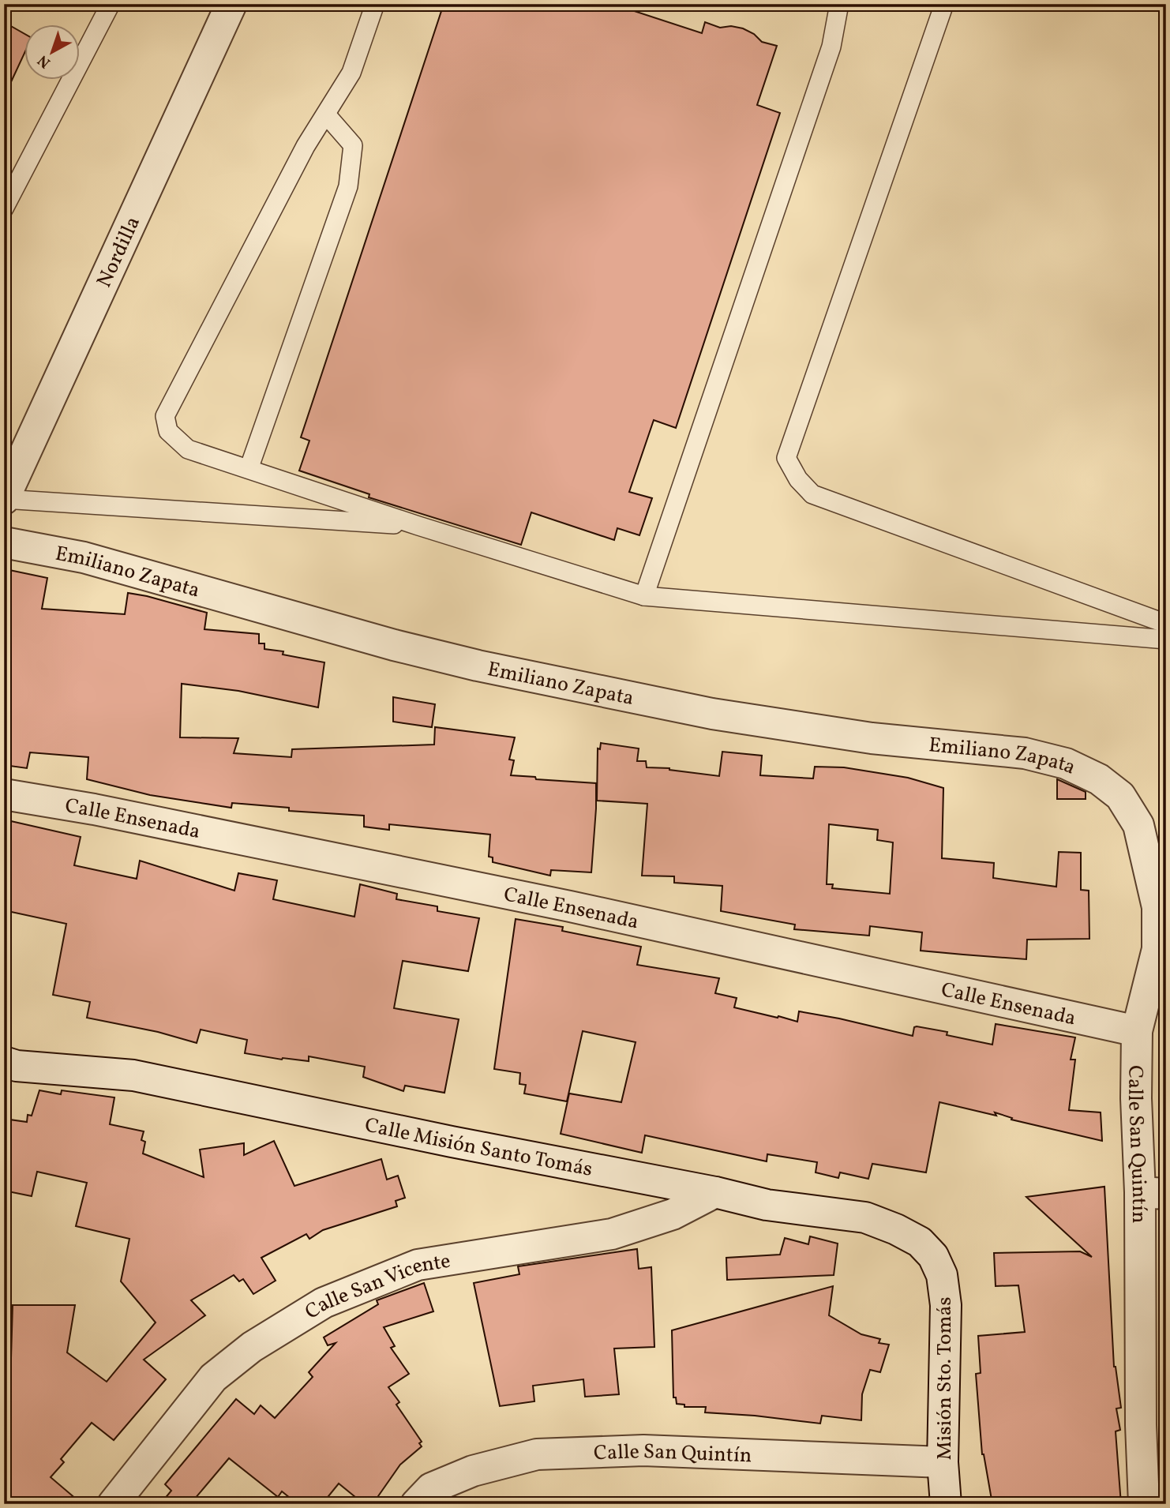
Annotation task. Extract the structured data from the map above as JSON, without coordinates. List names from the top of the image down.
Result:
{
  "streets": {
    "street": [
      "Nordilla",
      "Emiliano Zapata",
      "Calle Ensenada",
      "Calle San Quintín",
      "Calle Misión Santo Tomás",
      "Calle San Vicente",
      "Misión Sto. Tomás"
    ]
  },
  "crossings": [
    ["Emiliano Zapata", "Calle San Quintín"],
    ["Calle Ensenada", "Calle San Quintín"],
    ["Calle San Quintín", "Misión Sto. Tomás"],
    ["Calle Misión Santo Tomás", "Calle San Vicente"],
    ["Calle Misión Santo Tomás", "Misión Sto. Tomás"]
  ],
  "north": "bottom left"
}
